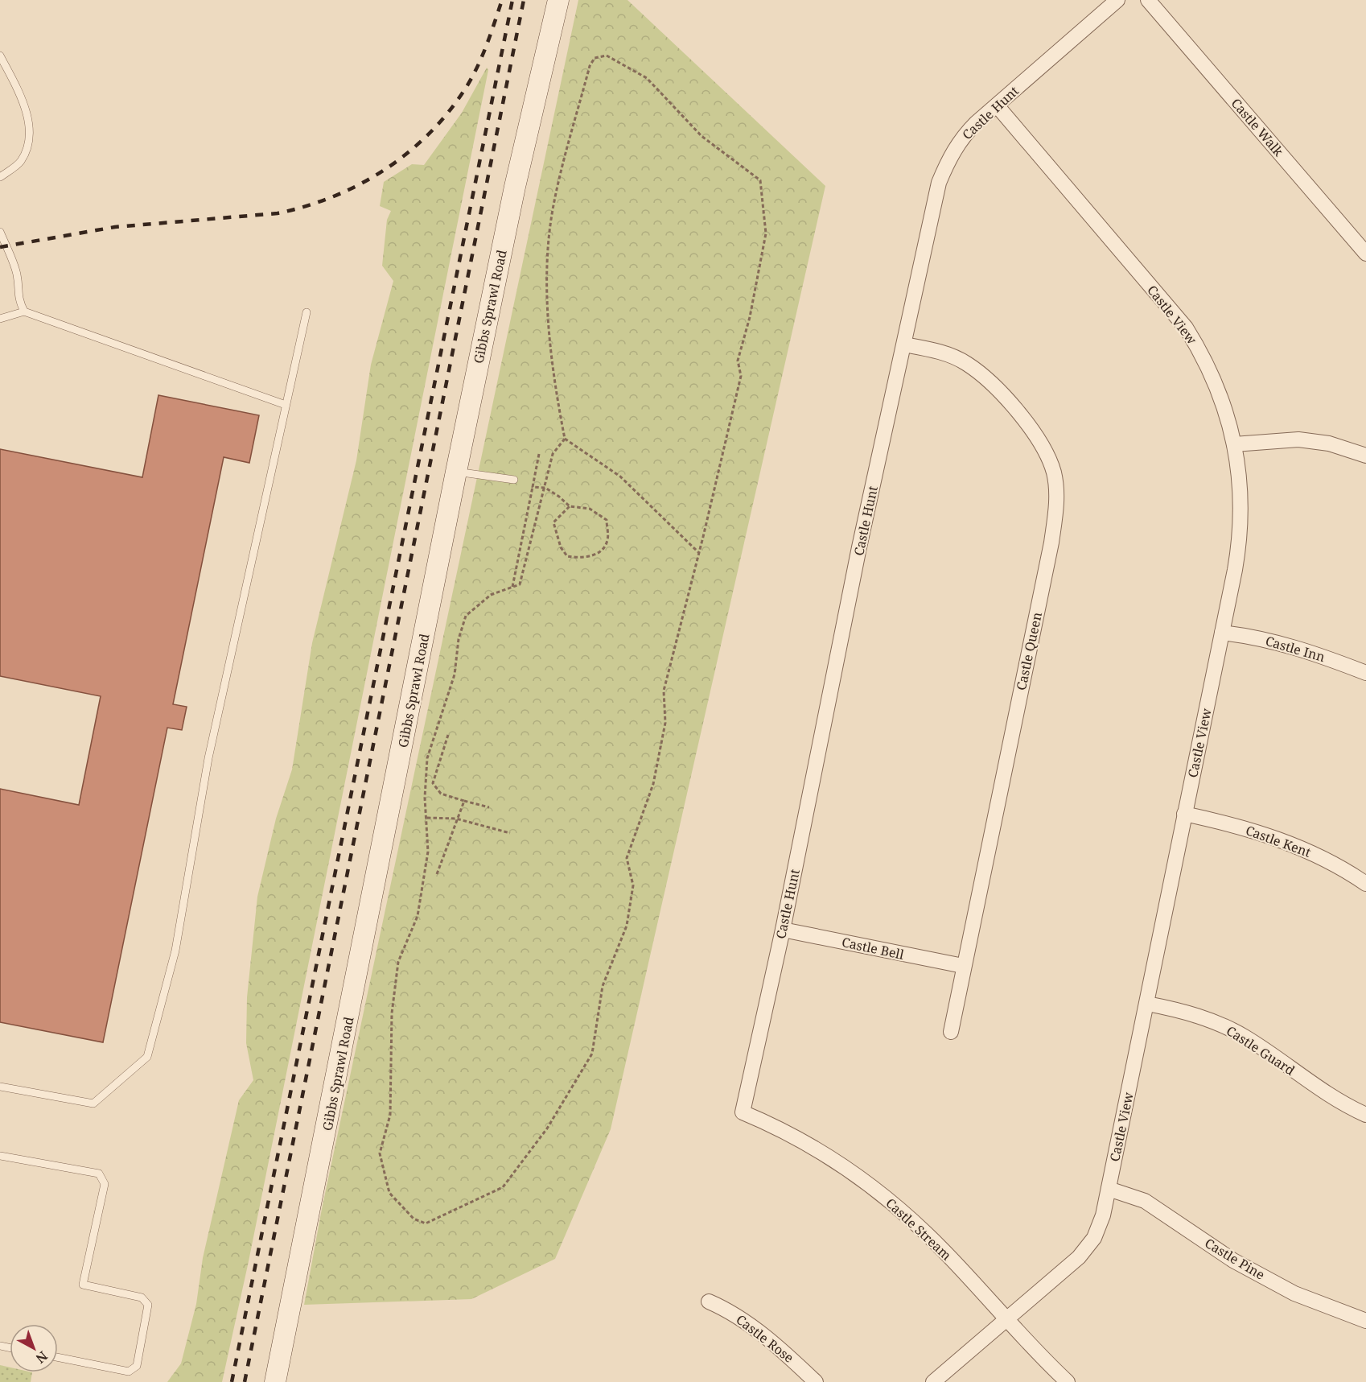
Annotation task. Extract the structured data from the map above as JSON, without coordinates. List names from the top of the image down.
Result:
{
  "streets": {
    "main road": ["Gibbs Sprawl Road"],
    "street": [
      "Castle Hunt",
      "Castle Walk",
      "Castle View",
      "Castle Inn",
      "Castle Queen",
      "Castle Kent",
      "Castle Bell",
      "Castle Guard",
      "Castle Stream",
      "Castle Pine",
      "Castle Rose"
    ]
  },
  "crossings": [
    ["Castle Hunt", "Castle View"],
    ["Castle Hunt", "Castle Queen"],
    ["Castle Hunt", "Castle Bell"],
    ["Castle Hunt", "Castle Stream"],
    ["Castle View", "Castle Inn"],
    ["Castle View", "Castle Kent"],
    ["Castle View", "Castle Guard"],
    ["Castle View", "Castle Stream"],
    ["Castle View", "Castle Pine"],
    ["Castle Queen", "Castle Bell"]
  ],
  "north": "bottom right"
}
